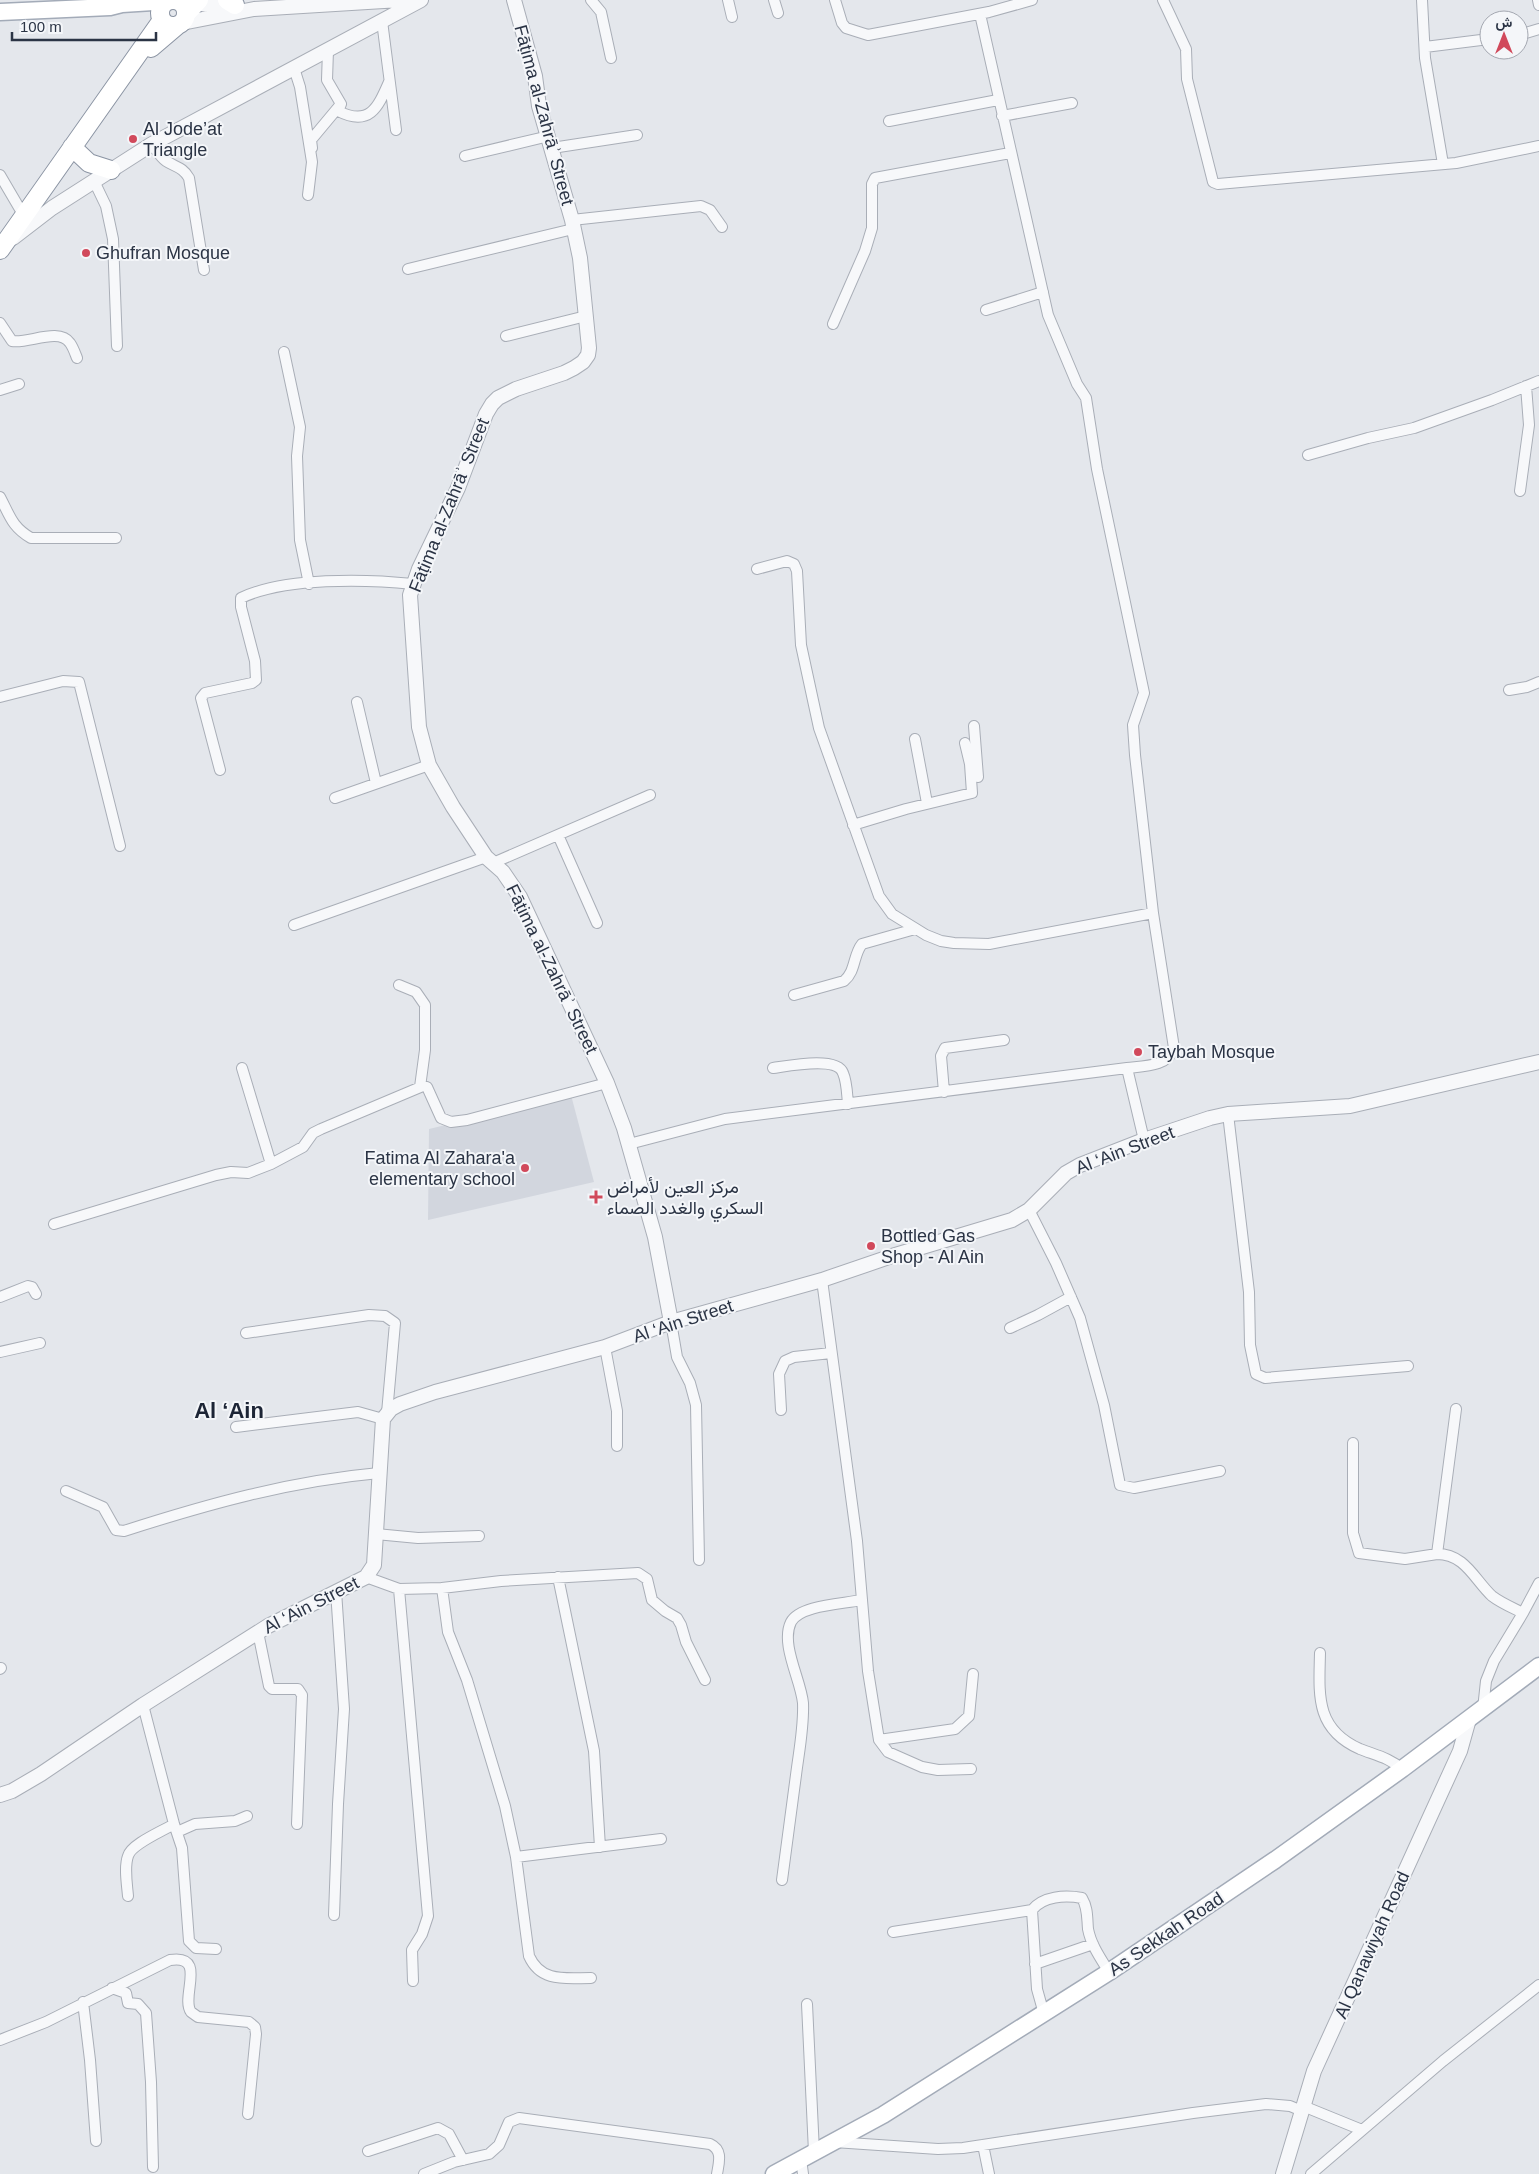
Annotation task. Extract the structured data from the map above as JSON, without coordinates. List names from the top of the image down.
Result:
{
  "streets": {
    "main road": ["As Sekkah Road"],
    "street": ["Fāṭima al-Zahrāʾ Street", "Al ‘Ain Street", "Al Qanawiyah Road"]
  },
  "crossings": [
    ["Fāṭima al-Zahrāʾ Street", "Al ‘Ain Street"],
    ["As Sekkah Road", "Al Qanawiyah Road"]
  ],
  "districts": ["Al ‘Ain"],
  "places": {
    "other": [
      "Al Jode’at Triangle",
      "Ghufran Mosque",
      "Taybah Mosque",
      "Fatima Al Zahara'a elementary school",
      "Bottled Gas Shop - Al Ain"
    ],
    "health": ["مركز العين لأمراض السكري والغدد الصماء"]
  },
  "scale_bar": "100 m",
  "north": "top"
}
